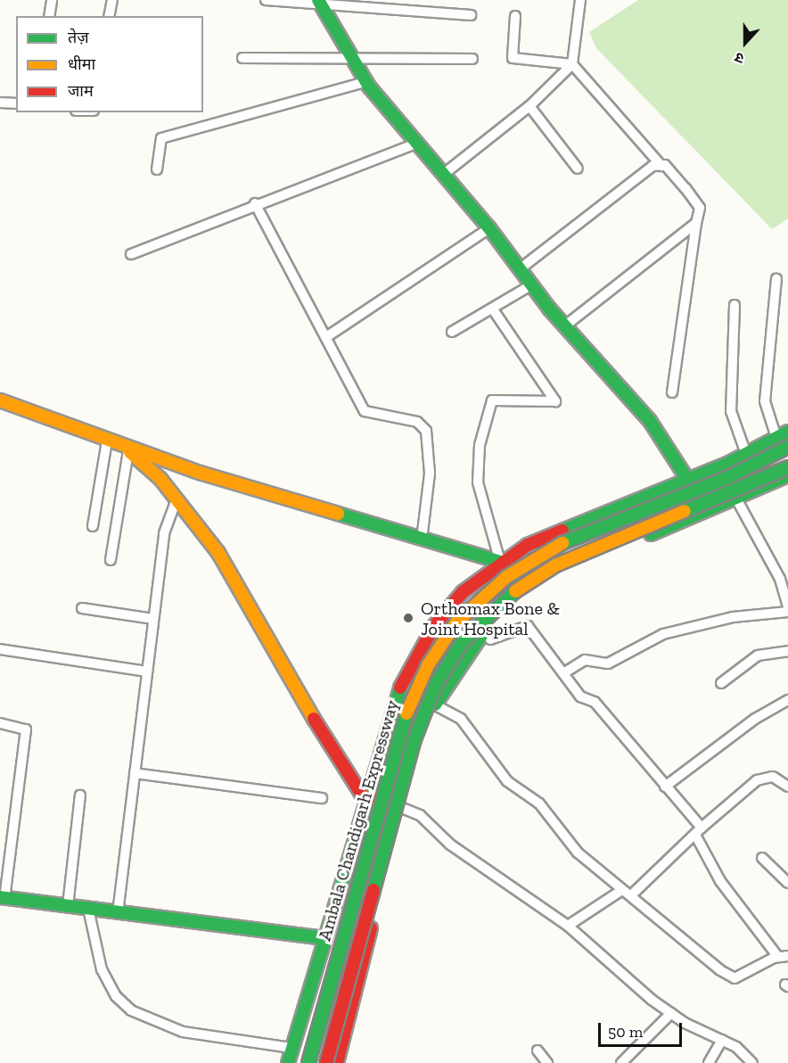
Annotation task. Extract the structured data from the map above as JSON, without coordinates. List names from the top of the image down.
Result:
{
  "streets": {
    "main road": ["Ambala Chandigarh Expressway"]
  },
  "places": ["Orthomax Bone & Joint Hospital"],
  "legend": ["तेज़", "धीमा", "जाम"],
  "scale_bar": "50 m",
  "north": "bottom"
}
